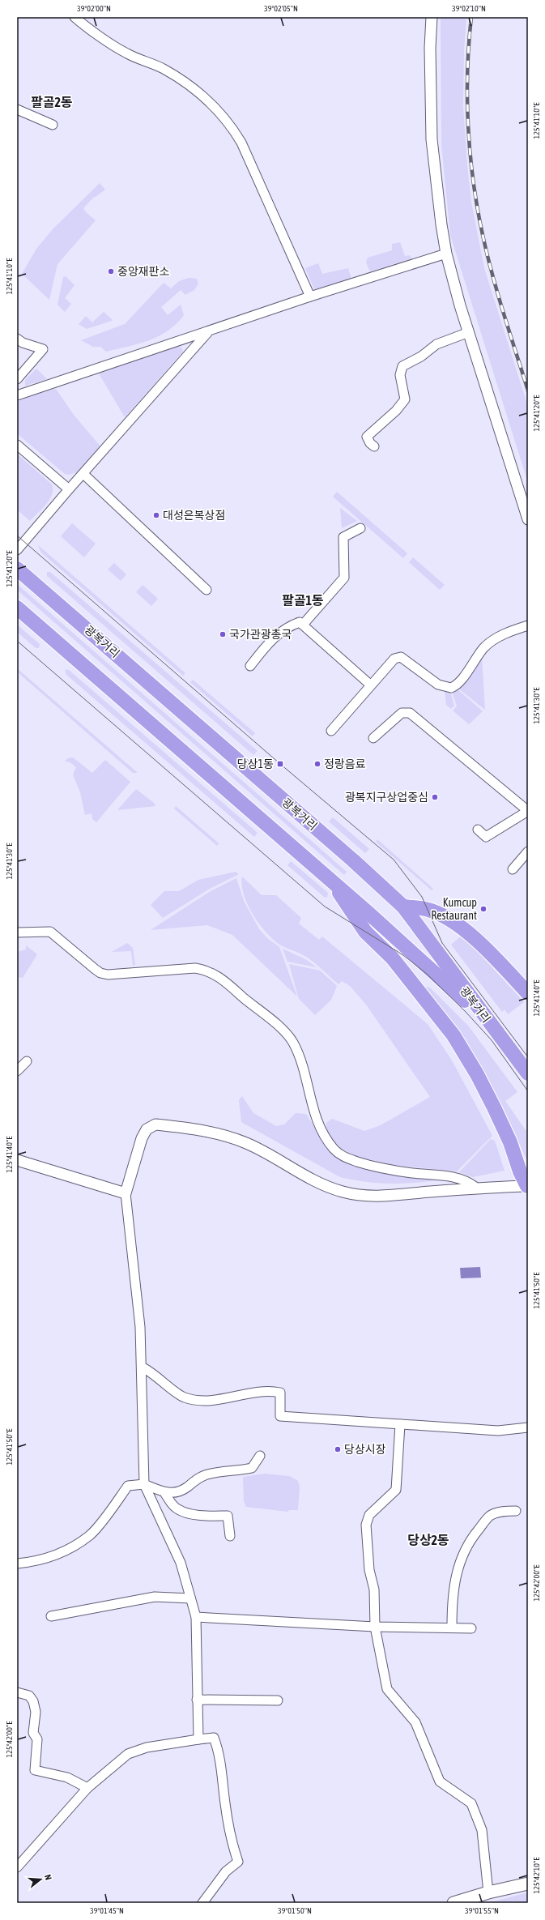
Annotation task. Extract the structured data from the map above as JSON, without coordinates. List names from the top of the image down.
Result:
{
  "streets": {
    "highway": ["광복거리"]
  },
  "districts": ["팔골2동", "팔골1동", "당상2동"],
  "places": {
    "other": [
      "중앙재판소",
      "대성은복상점",
      "국가관광총국",
      "정랑음료",
      "광복지구상업중심",
      "Kumcup Restaurant",
      "당상시장"
    ],
    "transit": ["당상1동"]
  },
  "north": "right",
  "coordinates": [
    "39°02'00\"N",
    "39°02'05\"N",
    "39°02'10\"N",
    "125°41'10\"E",
    "125°41'20\"E",
    "125°41'30\"E",
    "125°41'40\"E",
    "125°41'50\"E",
    "125°42'00\"E",
    "125°42'10\"E",
    "39°01'45\"N",
    "39°01'50\"N",
    "39°01'55\"N"
  ]
}
